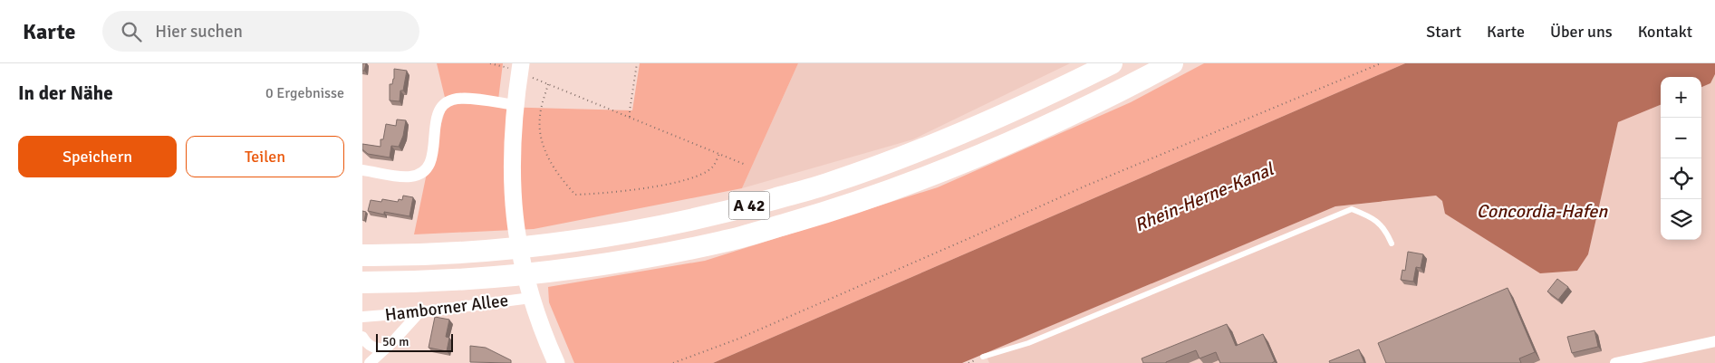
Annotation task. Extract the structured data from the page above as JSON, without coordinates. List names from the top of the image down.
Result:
{
  "streets": {
    "highway": ["A 42"],
    "street": ["Hamborner Allee"]
  },
  "water": ["Rhein-Herne-Kanal", "Concordia-Hafen"],
  "scale_bar": "50 m",
  "page": {
    "header": "Karte",
    "search": "Hier suchen",
    "nav": [
      "Start",
      "Karte",
      "Über uns",
      "Kontakt"
    ],
    "heading": ["In der Nähe", "0 Ergebnisse"],
    "map_buttons": ["+", "−"],
    "buttons": ["Speichern", "Teilen"],
    "scale": "50 m"
  }
}
